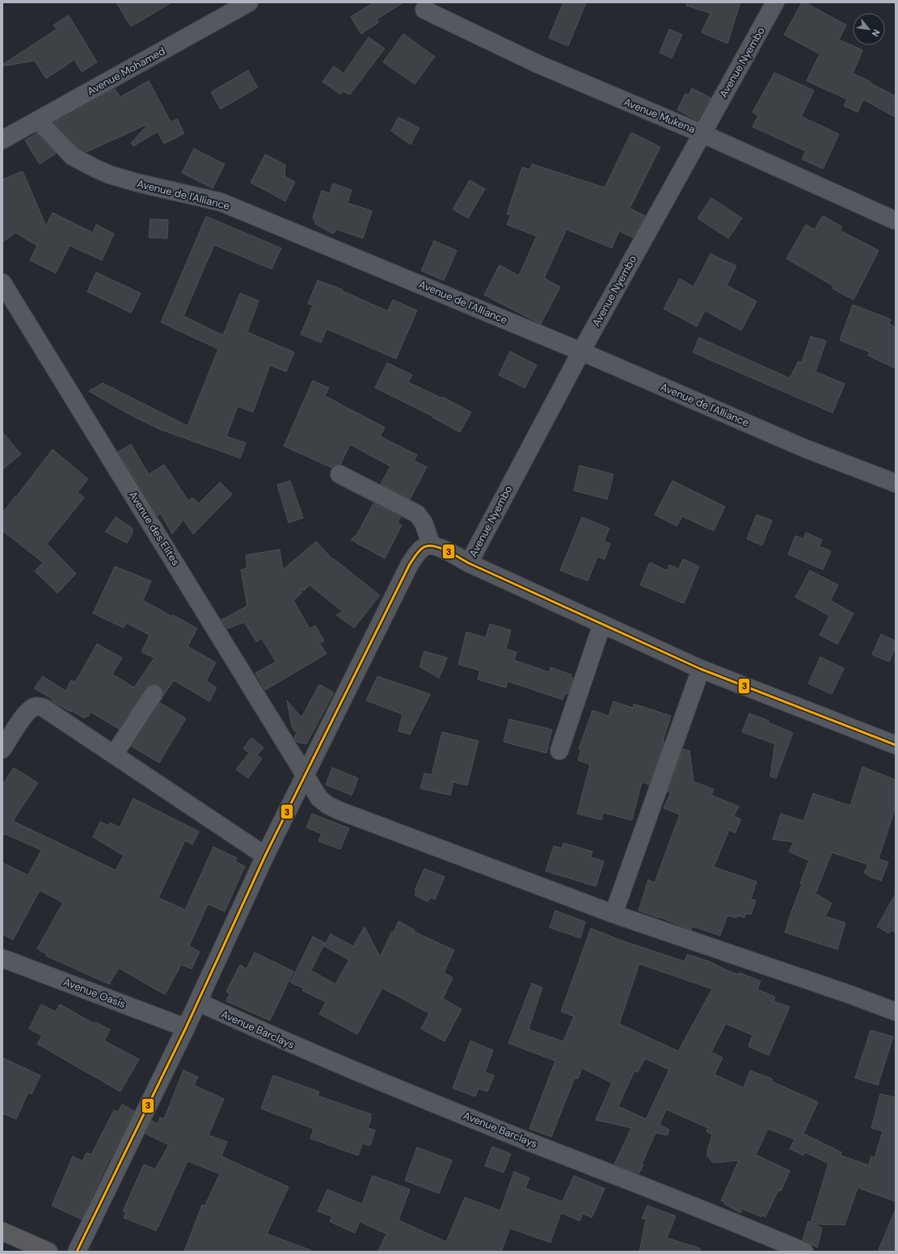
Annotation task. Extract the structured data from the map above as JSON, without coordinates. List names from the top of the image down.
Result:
{
  "streets": {
    "street": [
      "Avenue Nyembo",
      "Avenue Mohamed",
      "Avenue Mukena",
      "Avenue de l'Alliance",
      "Avenue des Elites",
      "Avenue Oasis",
      "Avenue Barclays"
    ]
  },
  "crossings": [
    ["Avenue Nyembo", "Avenue Mukena"],
    ["Avenue Nyembo", "Avenue de l'Alliance"],
    ["Avenue Mohamed", "Avenue de l'Alliance"]
  ],
  "lines": ["transit line 3"],
  "north": "bottom right"
}
